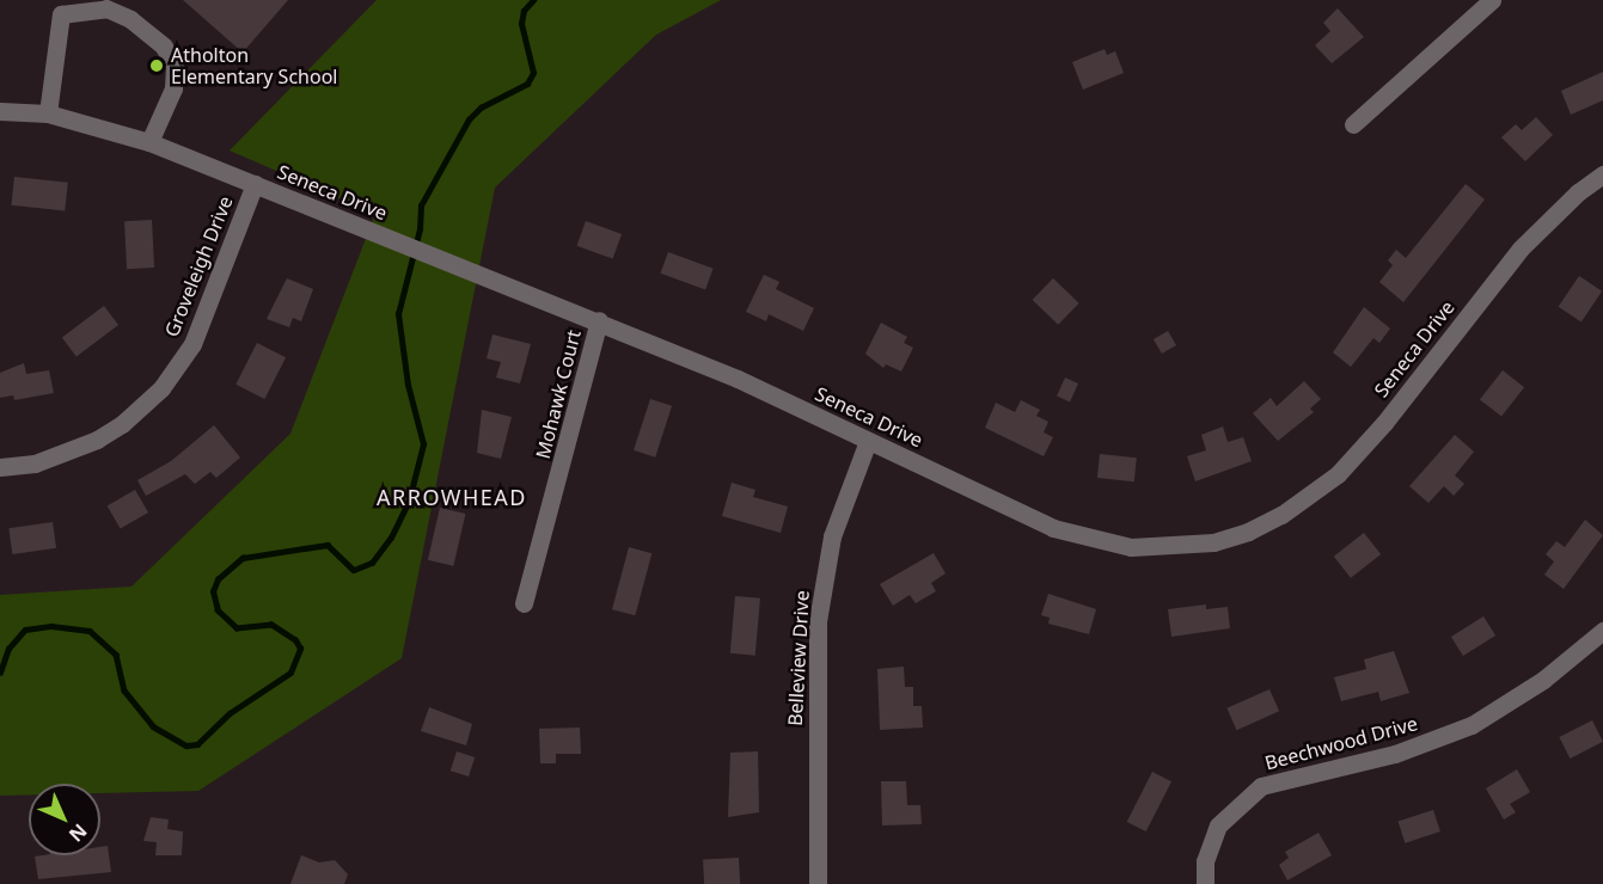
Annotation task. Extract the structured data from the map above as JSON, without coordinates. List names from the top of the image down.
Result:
{
  "streets": {
    "street": [
      "Seneca Drive",
      "Groveleigh Drive",
      "Mohawk Court",
      "Belleview Drive",
      "Beechwood Drive"
    ]
  },
  "crossings": [
    ["Seneca Drive", "Groveleigh Drive"],
    ["Seneca Drive", "Mohawk Court"],
    ["Seneca Drive", "Belleview Drive"]
  ],
  "districts": ["ARROWHEAD"],
  "places": ["Atholton Elementary School"],
  "north": "bottom right"
}
